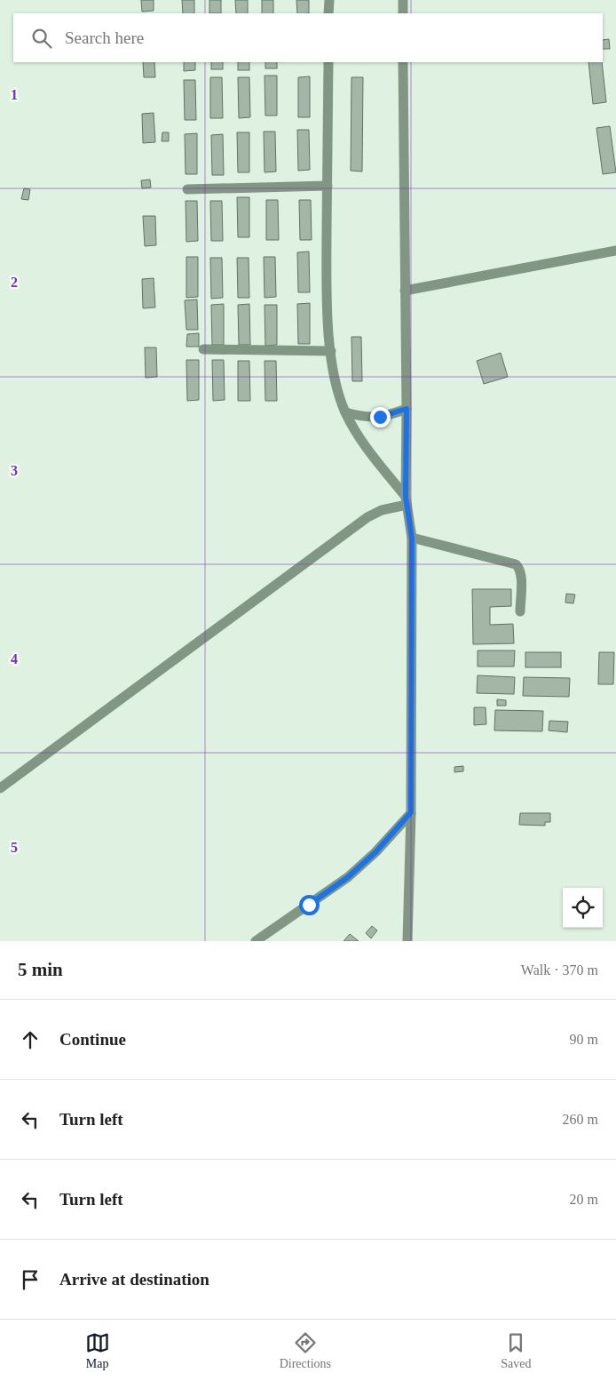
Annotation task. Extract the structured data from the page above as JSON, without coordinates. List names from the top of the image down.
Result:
{
  "page": {
    "search": "Search here",
    "heading": ["5 min", "Walk · 370 m"],
    "list": [
      ["Continue", "90 m"],
      ["Turn left", "260 m"],
      ["Turn left", "20 m"],
      "Arrive at destination"
    ],
    "nav": ["Map", "Directions", "Saved"]
  },
  "grid": {
    "rows": [
      "1",
      "2",
      "3",
      "4",
      "5"
    ]
  }
}
